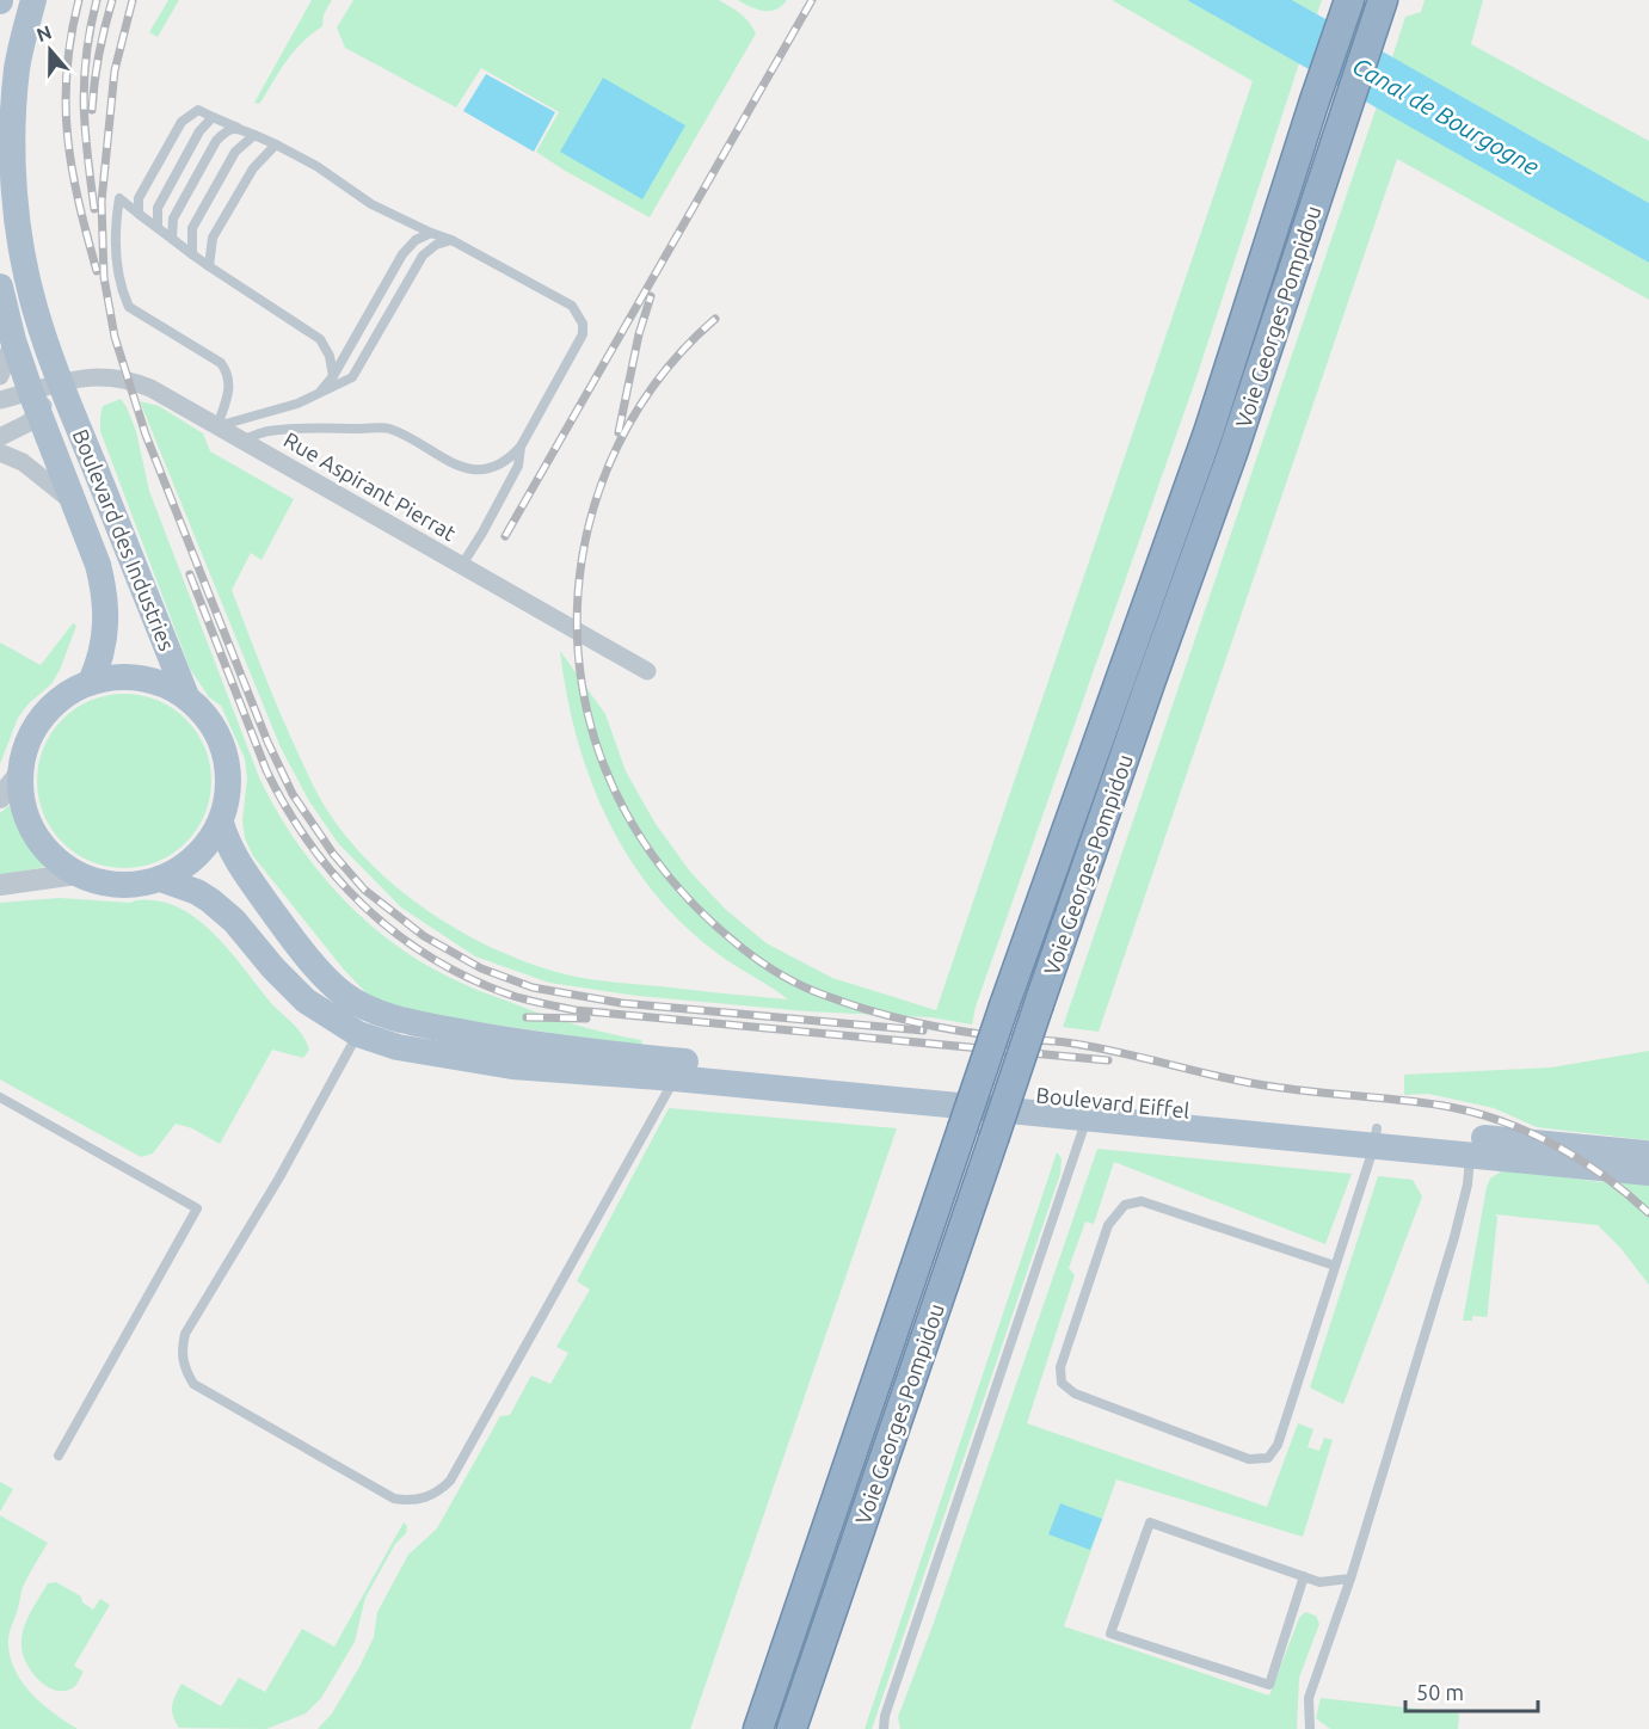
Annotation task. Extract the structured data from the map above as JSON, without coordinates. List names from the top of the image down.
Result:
{
  "streets": {
    "highway": ["Voie Georges Pompidou"],
    "main road": ["Boulevard des Industries", "Boulevard Eiffel"],
    "street": ["Rue Aspirant Pierrat"]
  },
  "crossings": [
    ["Rue Aspirant Pierrat", "Boulevard des Industries"],
    ["Boulevard des Industries", "Boulevard Eiffel"]
  ],
  "water": ["Canal de Bourgogne"],
  "scale_bar": "50 m",
  "north": "top"
}
